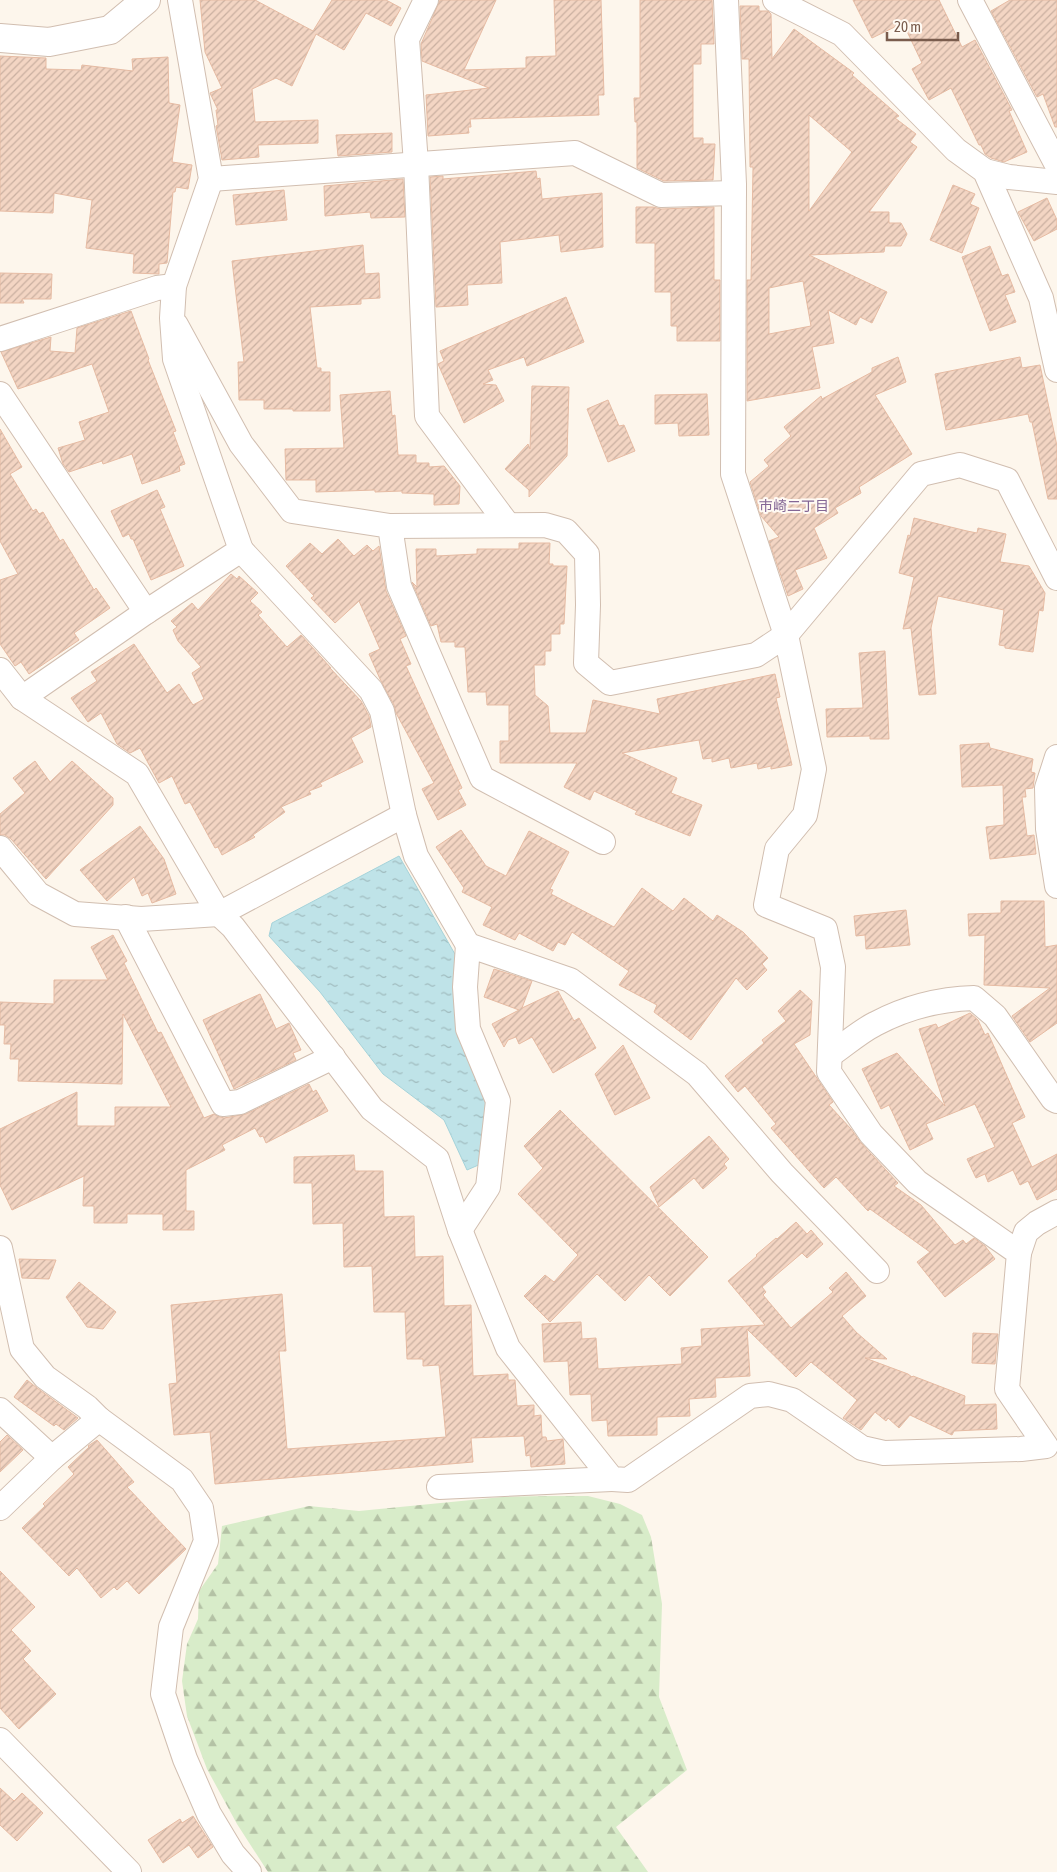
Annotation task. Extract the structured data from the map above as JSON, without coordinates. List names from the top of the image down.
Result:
{
  "districts": ["市崎二丁目"],
  "scale_bar": "20 m"
}
